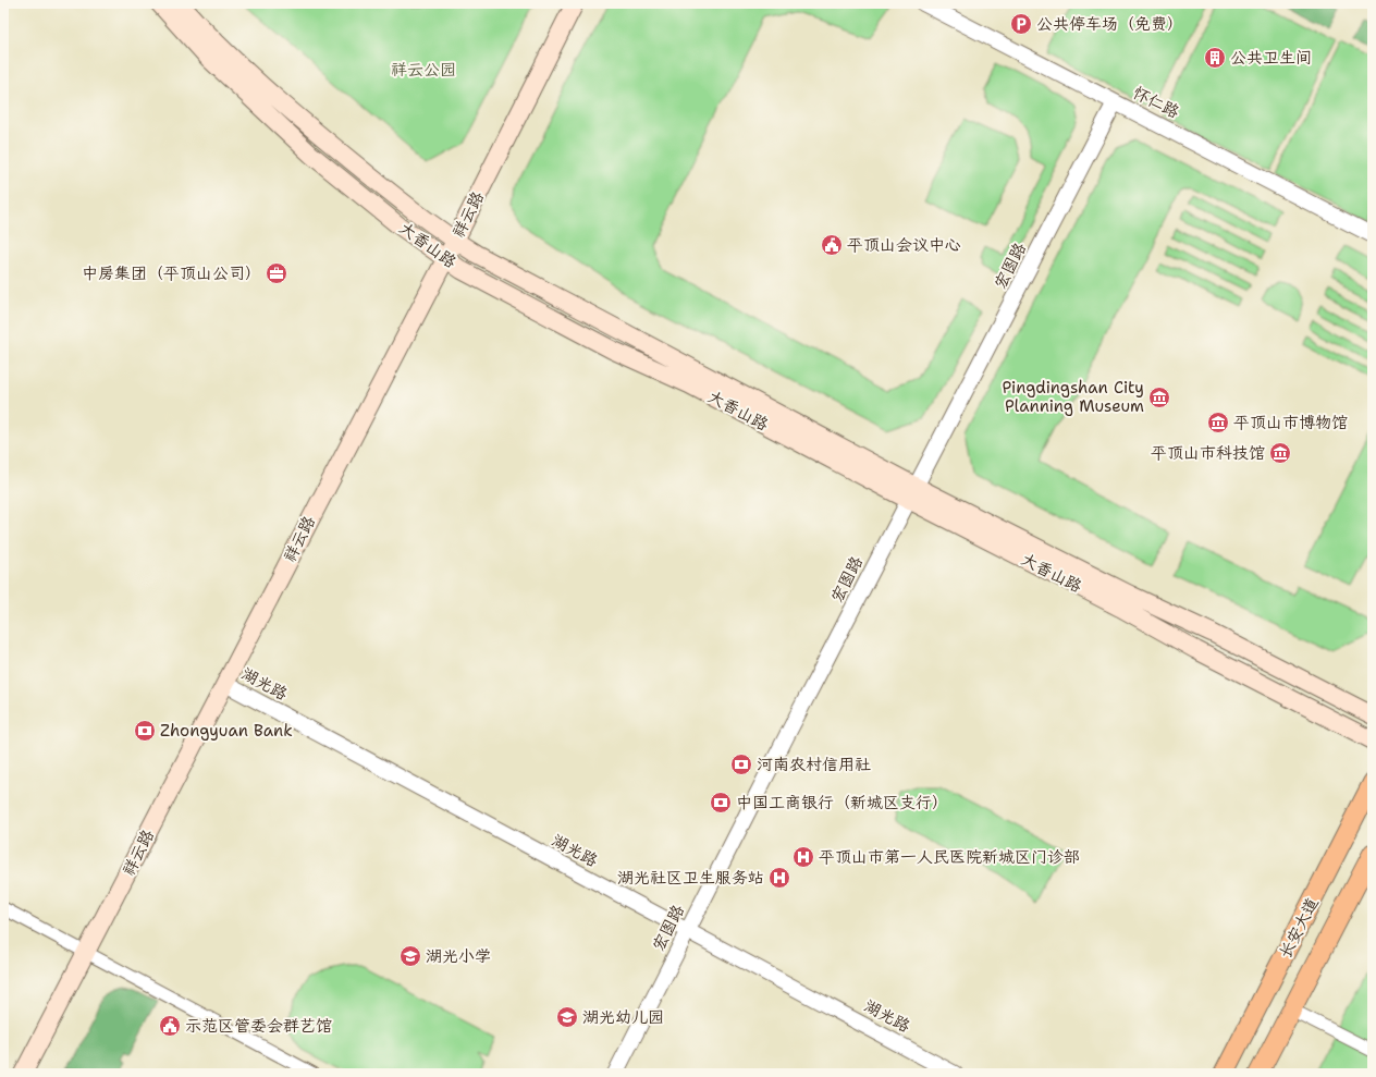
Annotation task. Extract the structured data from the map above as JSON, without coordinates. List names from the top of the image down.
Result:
{
  "streets": {
    "main road": ["祥云路", "大香山路", "长安大道"],
    "street": ["怀仁路", "宏图路", "湖光路"]
  },
  "crossings": [
    ["怀仁路", "宏图路"],
    ["祥云路", "大香山路"],
    ["祥云路", "湖光路"],
    ["大香山路", "宏图路"],
    ["宏图路", "湖光路"]
  ],
  "parks": ["祥云公园"],
  "places": {
    "parking": ["公共停车场（免费）"],
    "building": ["公共卫生间"],
    "public building": ["平顶山会议中心", "示范区管委会群艺馆"],
    "office": ["中房集团（平顶山公司）"],
    "museum": ["Pingdingshan City Planning Museum", "平顶山市博物馆", "平顶山市科技馆"],
    "bank": ["Zhongyuan Bank", "河南农村信用社", "中国工商银行（新城区支行）"],
    "hospital": ["平顶山市第一人民医院新城区门诊部", "湖光社区卫生服务站"],
    "school or university": ["湖光小学", "湖光幼儿园"]
  }
}
